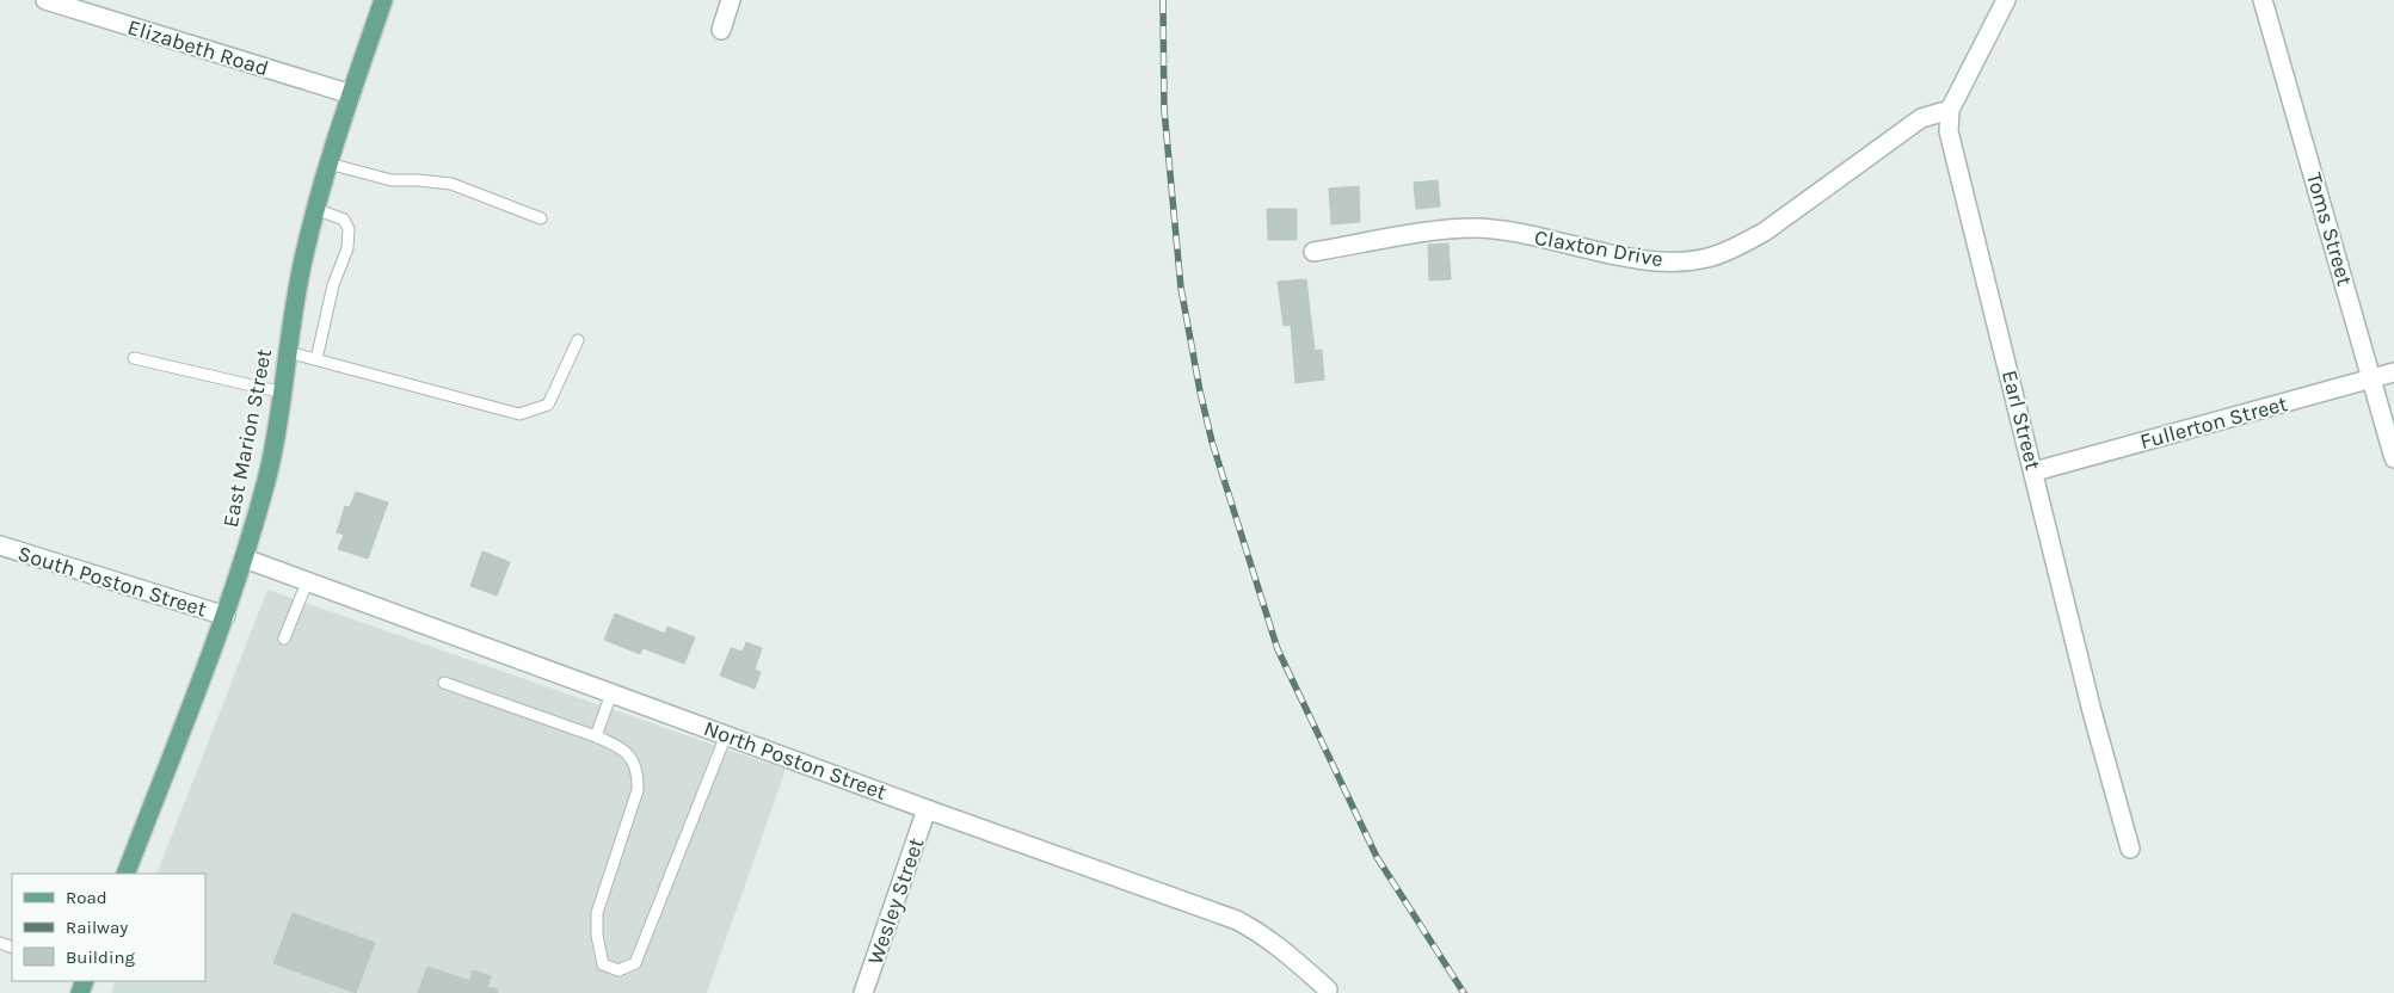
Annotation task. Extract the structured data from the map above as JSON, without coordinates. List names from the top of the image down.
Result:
{
  "streets": {
    "main road": ["East Marion Street"],
    "street": [
      "Elizabeth Road",
      "Toms Street",
      "Claxton Drive",
      "Earl Street",
      "Fullerton Street",
      "South Poston Street",
      "North Poston Street",
      "Wesley Street"
    ]
  },
  "crossings": [
    ["Elizabeth Road", "East Marion Street"],
    ["Toms Street", "Fullerton Street"],
    ["Claxton Drive", "Earl Street"],
    ["Earl Street", "Fullerton Street"],
    ["East Marion Street", "South Poston Street"],
    ["East Marion Street", "North Poston Street"],
    ["North Poston Street", "Wesley Street"]
  ],
  "legend": ["Road", "Railway", "Building"]
}
